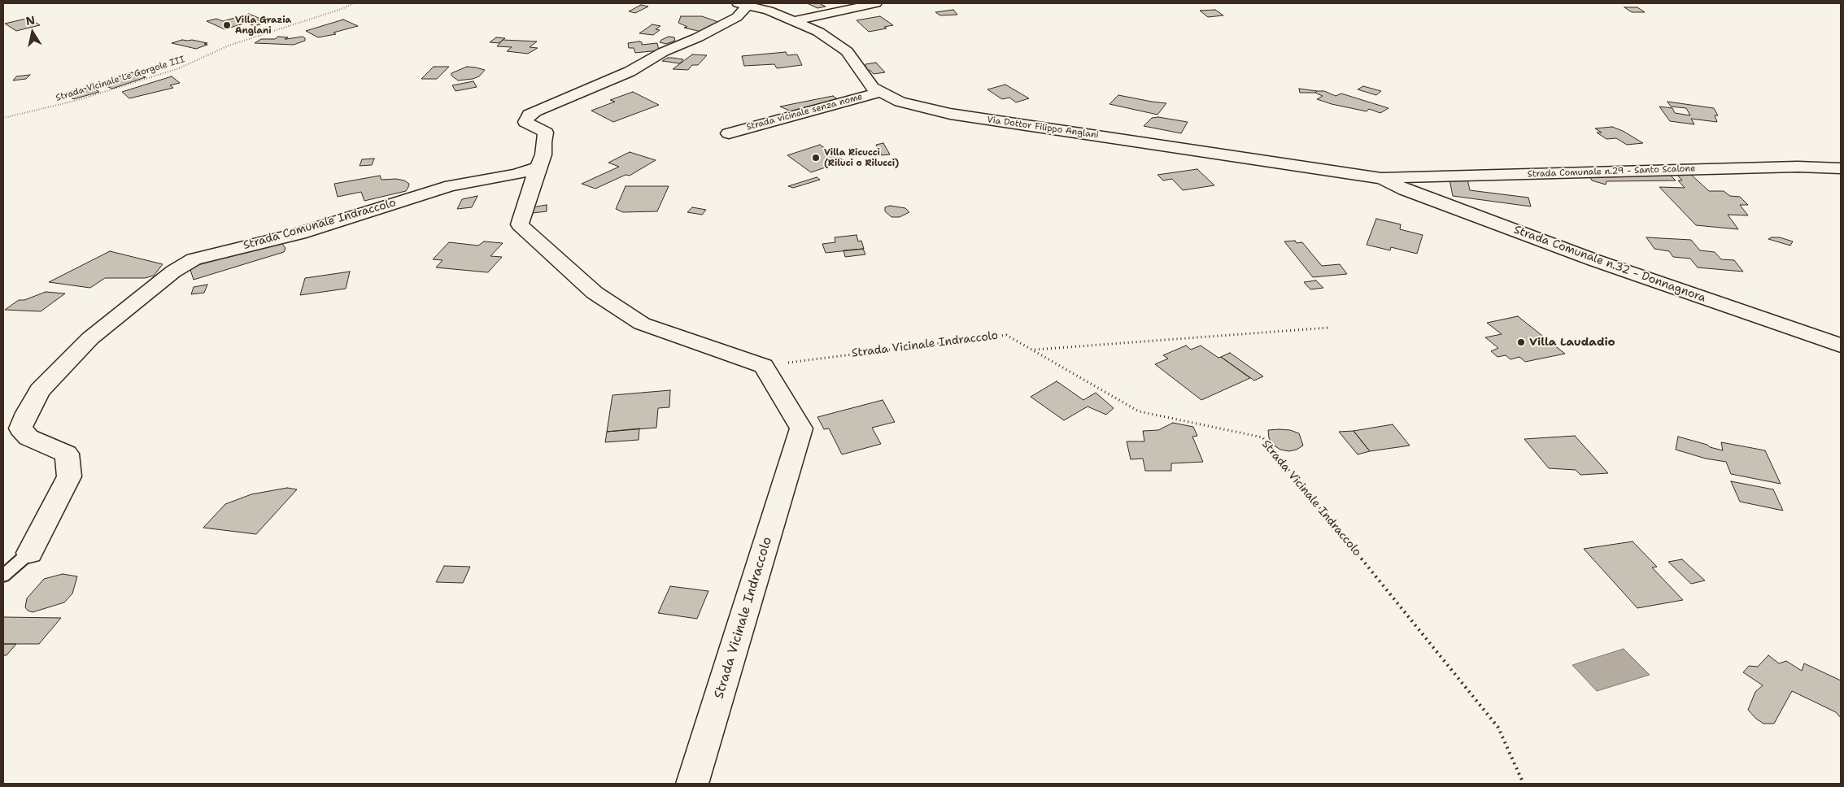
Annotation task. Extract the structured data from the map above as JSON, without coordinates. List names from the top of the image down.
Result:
{
  "streets": {
    "street": [
      "Strada vicinale senza nome",
      "Via Dottor Filippo Anglani",
      "Strada Comunale n.29 - Santo Scalone",
      "Strada Comunale Indraccolo",
      "Strada Comunale n.32 - Donnagnora",
      "Strada Vicinale Indraccolo"
    ],
    "path": ["Strada Vicinale Le Gorgole III"]
  },
  "crossings": [
    ["Strada vicinale senza nome", "Via Dottor Filippo Anglani"],
    ["Via Dottor Filippo Anglani", "Strada Comunale n.29 - Santo Scalone"],
    ["Via Dottor Filippo Anglani", "Strada Comunale n.32 - Donnagnora"],
    ["Strada Comunale n.29 - Santo Scalone", "Strada Comunale n.32 - Donnagnora"]
  ],
  "places": ["Villa Grazia Anglani", "Villa Ricucci (Riluci o Rilucci)", "Villa Laudadio"],
  "north": "top"
}
